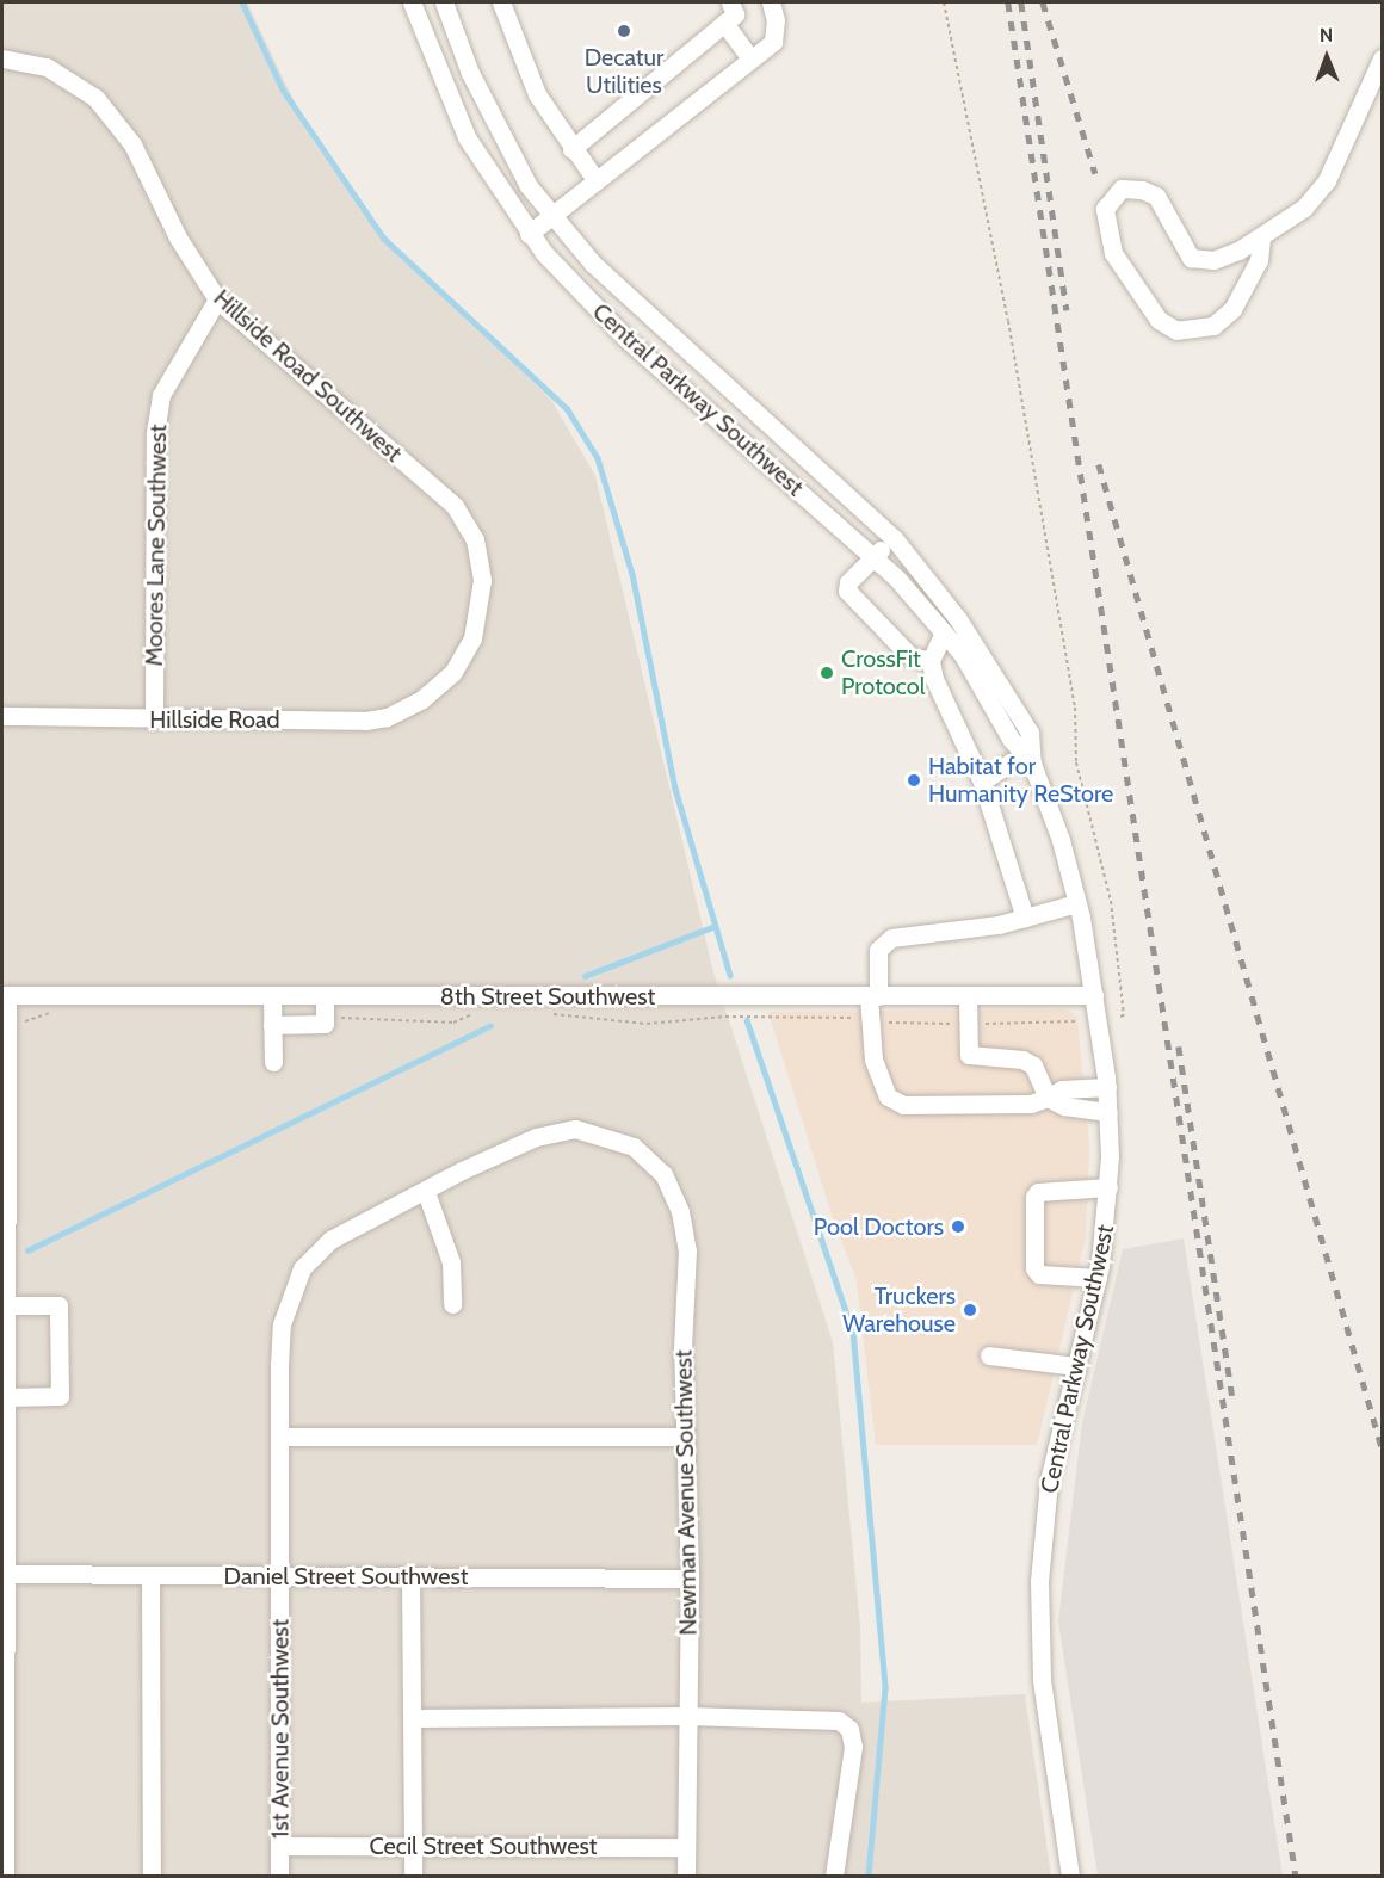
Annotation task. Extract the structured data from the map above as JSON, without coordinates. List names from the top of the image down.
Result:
{
  "streets": {
    "street": [
      "Hillside Road Southwest",
      "Central Parkway Southwest",
      "Moores Lane Southwest",
      "Hillside Road",
      "8th Street Southwest",
      "Newman Avenue Southwest",
      "Daniel Street Southwest",
      "1st Avenue Southwest",
      "Cecil Street Southwest"
    ]
  },
  "crossings": [
    ["Hillside Road Southwest", "Moores Lane Southwest"],
    ["Hillside Road Southwest", "Hillside Road"],
    ["Central Parkway Southwest", "8th Street Southwest"],
    ["Moores Lane Southwest", "Hillside Road"],
    ["Newman Avenue Southwest", "Daniel Street Southwest"],
    ["Newman Avenue Southwest", "1st Avenue Southwest"],
    ["Newman Avenue Southwest", "Cecil Street Southwest"],
    ["Daniel Street Southwest", "1st Avenue Southwest"],
    ["1st Avenue Southwest", "Cecil Street Southwest"]
  ],
  "places": [
    "Decatur Utilities",
    "CrossFit Protocol",
    "Habitat for Humanity ReStore",
    "Pool Doctors",
    "Truckers Warehouse"
  ],
  "north": "top"
}
